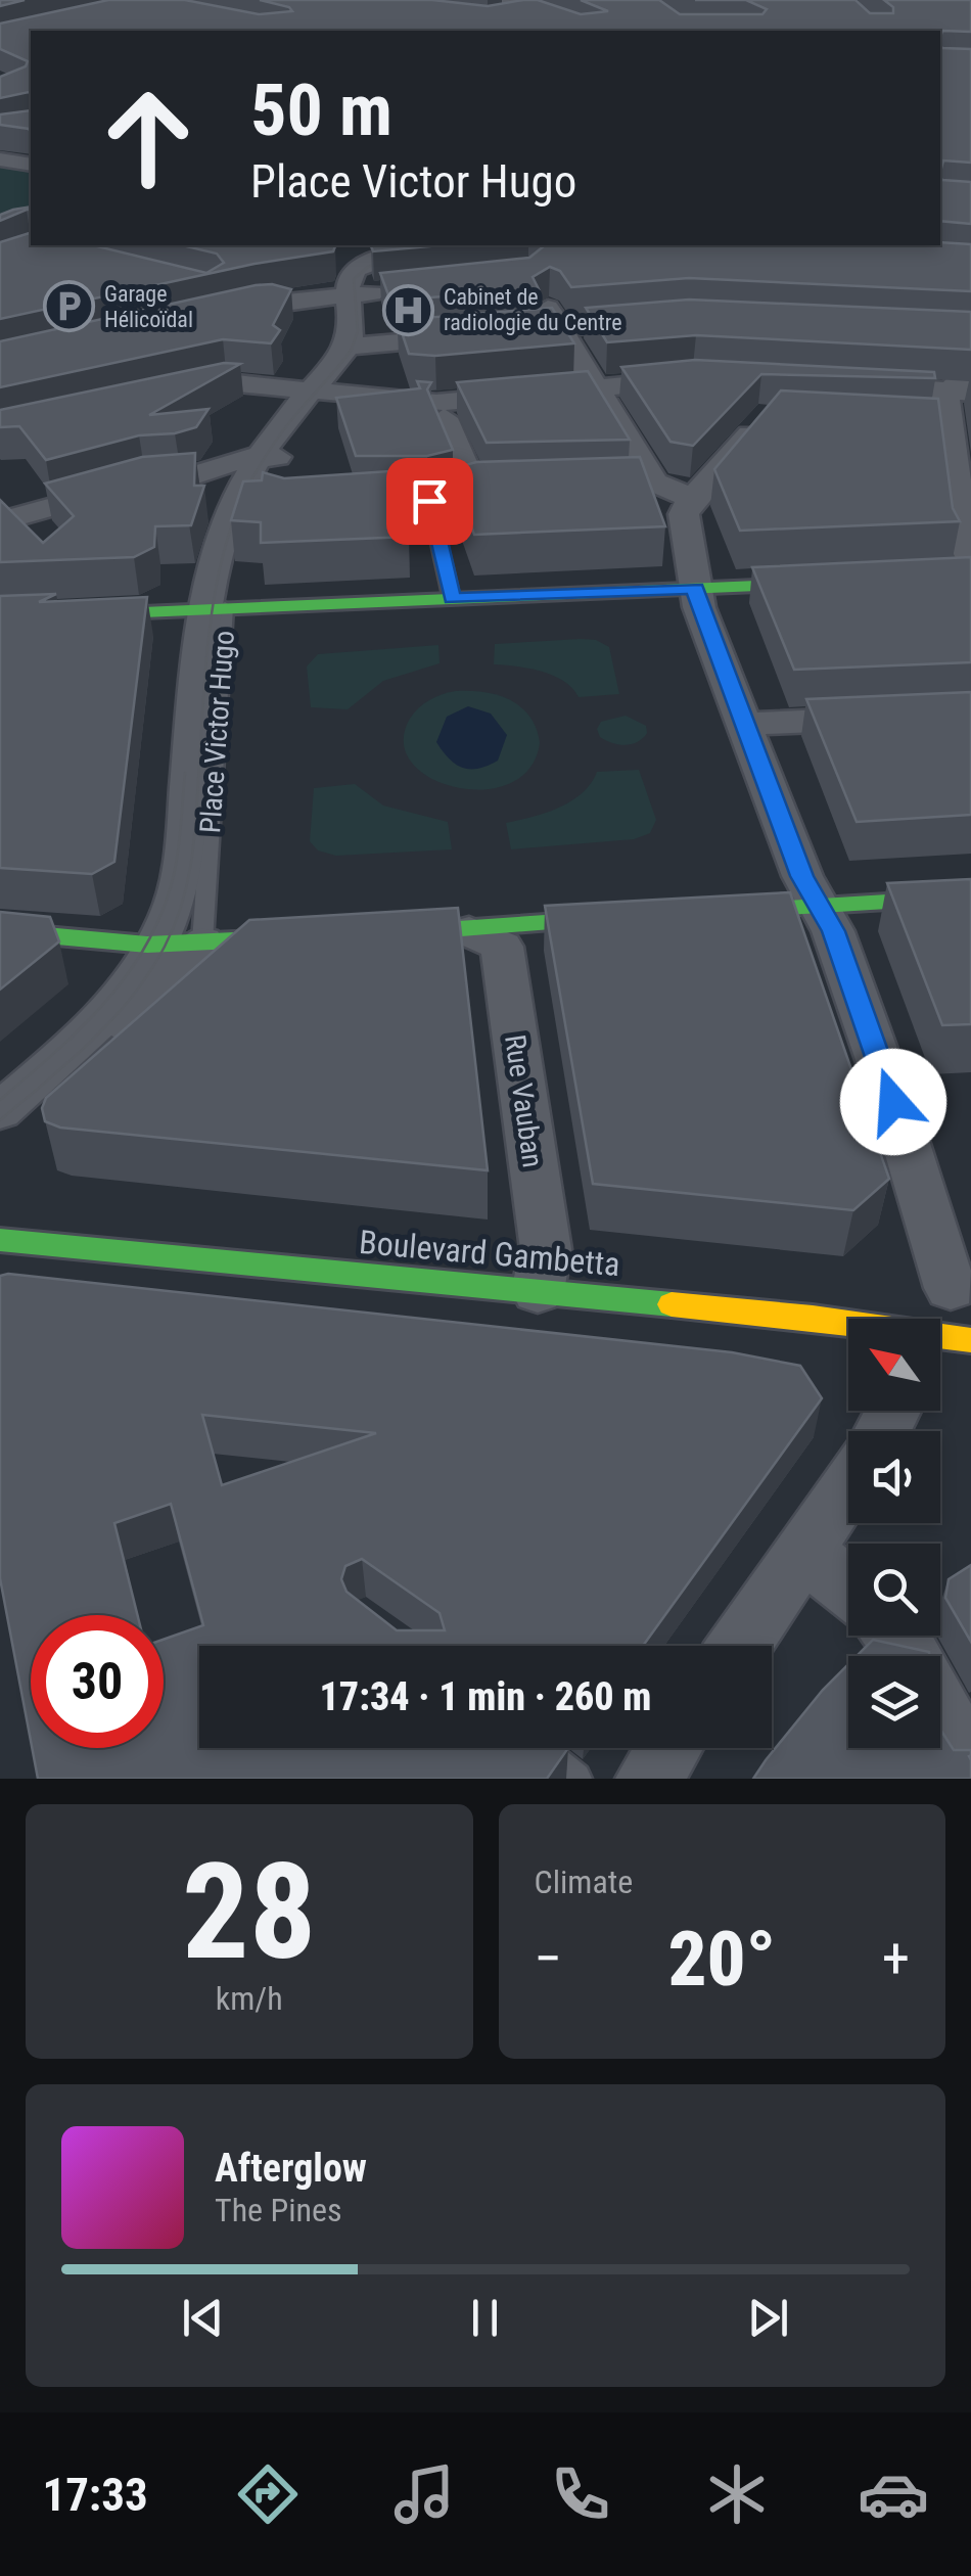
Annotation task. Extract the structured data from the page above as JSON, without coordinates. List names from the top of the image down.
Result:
{
  "streets": {
    "street": ["Place Victor Hugo", "Rue Vauban", "Boulevard Gambetta"]
  },
  "crossings": [
    ["Rue Vauban", "Boulevard Gambetta"]
  ],
  "places": {
    "parking": ["Garage Hélicoïdal"],
    "hospital": ["Cabinet de radiologie du Centre"]
  },
  "north": "top left",
  "page": {
    "turn": ["50 m", "Place Victor Hugo"],
    "limit": "30",
    "trip": "17:34 · 1 min · 260 m",
    "tile": [
      ["28", "km/h"],
      "Climate"
    ],
    "heat": ["−", "20°", "+"],
    "song": ["Afterglow", "The Pines"],
    "tabs": "17:33"
  }
}
